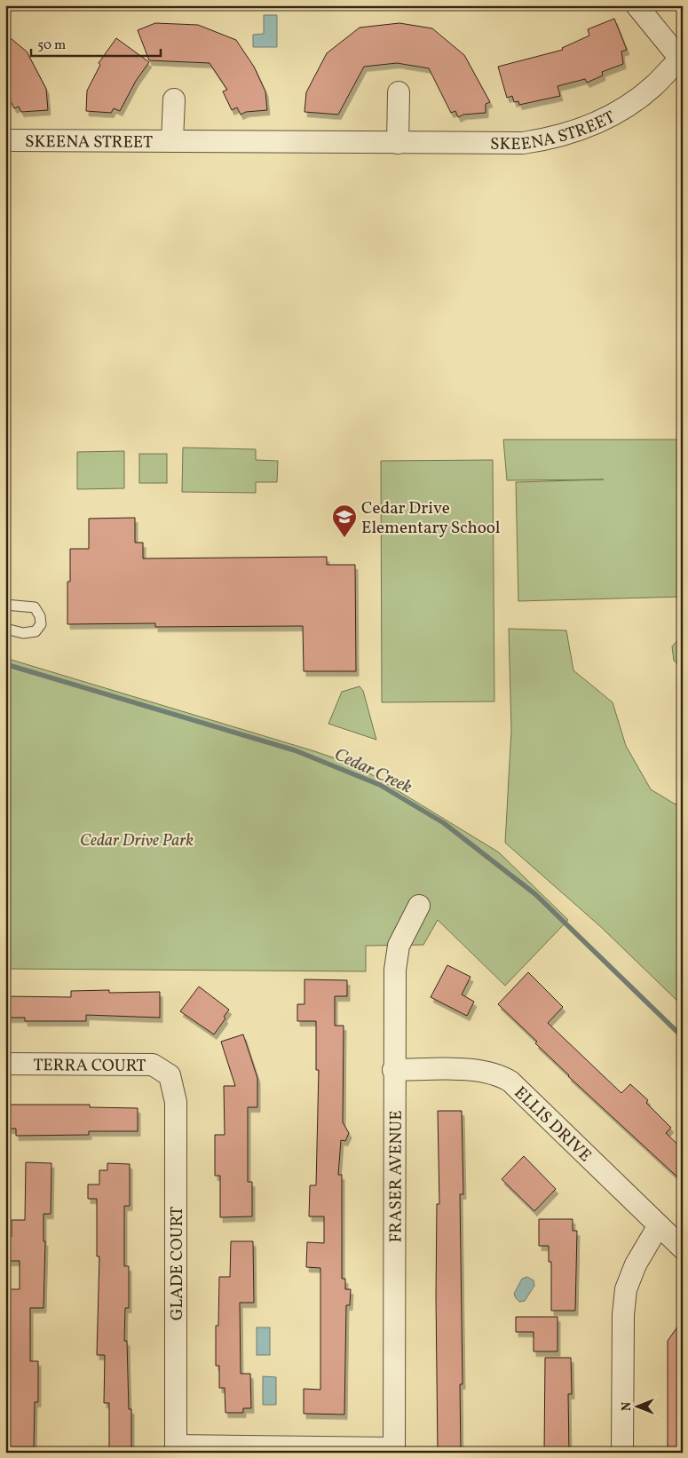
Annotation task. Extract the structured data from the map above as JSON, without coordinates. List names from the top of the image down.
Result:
{
  "streets": {
    "street": [
      "SKEENA STREET",
      "TERRA COURT",
      "ELLIS DRIVE",
      "FRASER AVENUE",
      "GLADE COURT"
    ]
  },
  "crossings": [
    ["TERRA COURT", "GLADE COURT"],
    ["ELLIS DRIVE", "FRASER AVENUE"]
  ],
  "water": ["Cedar Creek"],
  "parks": ["Cedar Drive Park"],
  "places": {
    "school or university": ["Cedar Drive Elementary School"]
  },
  "scale_bar": "50 m",
  "north": "left"
}
